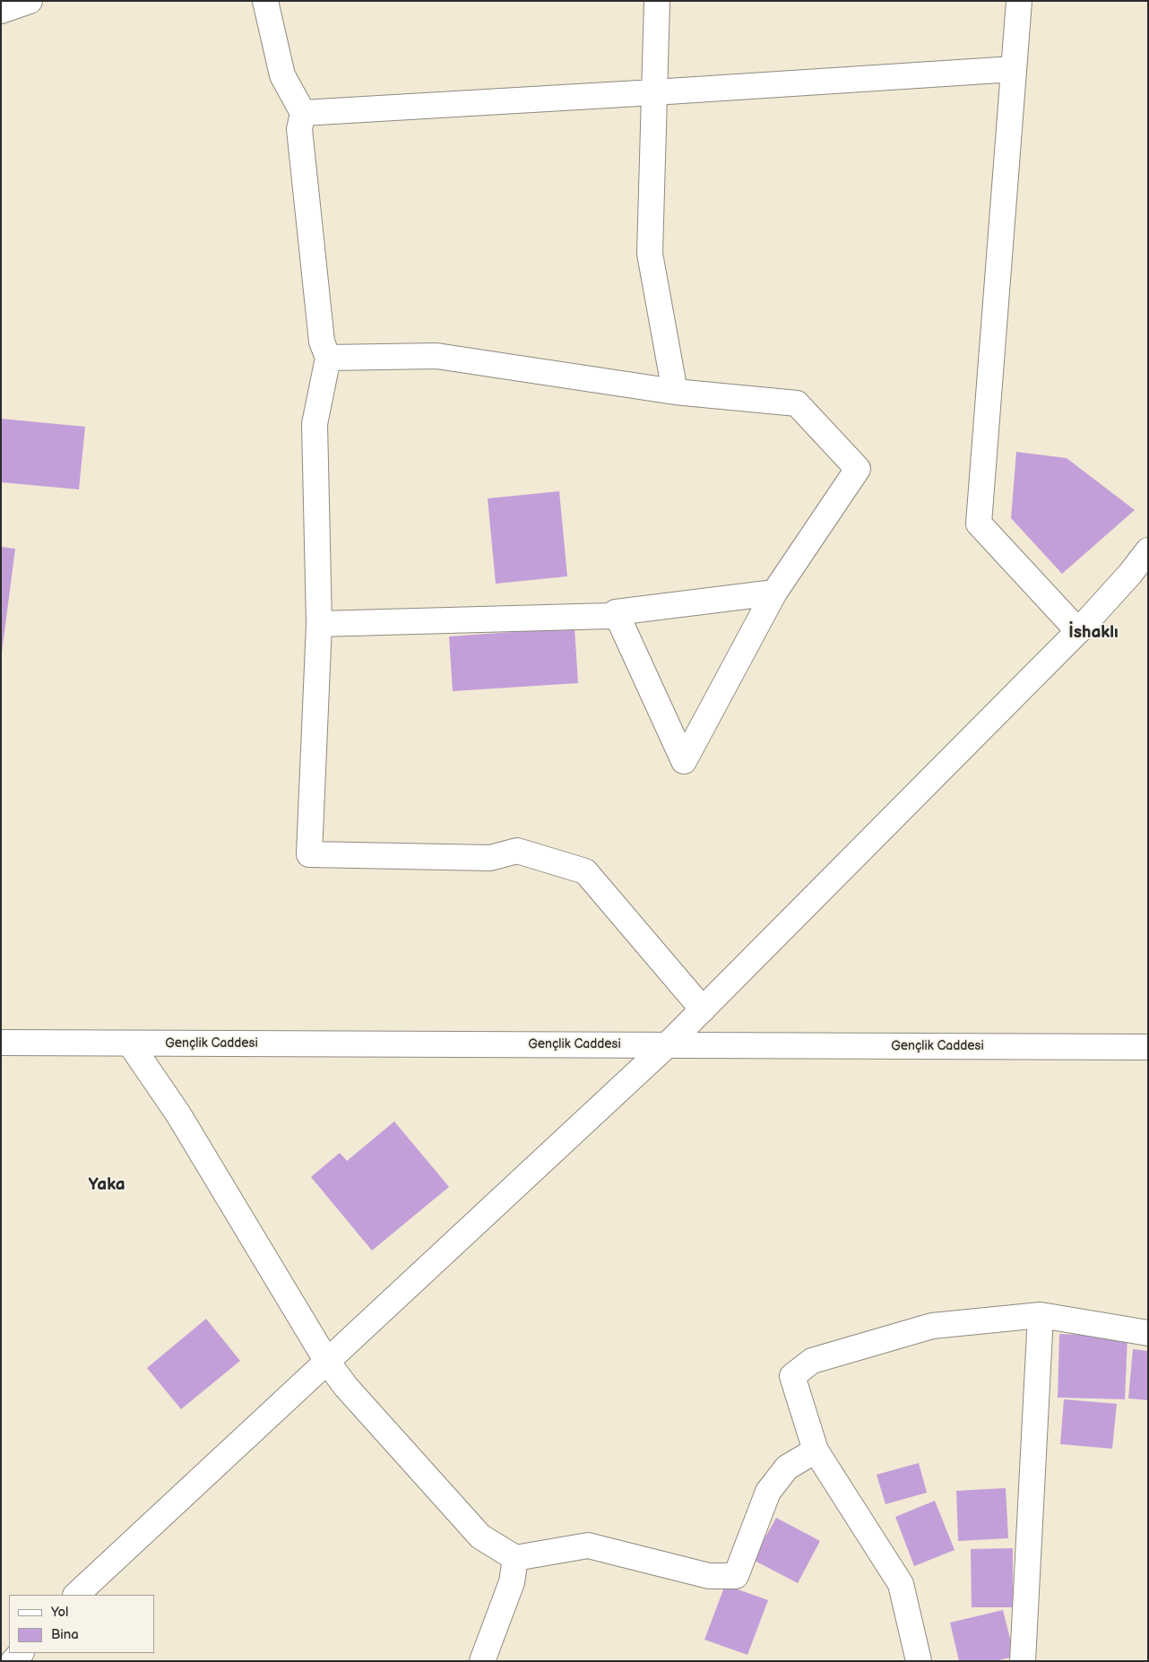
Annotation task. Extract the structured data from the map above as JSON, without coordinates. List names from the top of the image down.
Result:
{
  "streets": {
    "street": ["Gençlik Caddesi"]
  },
  "districts": ["İshaklı", "Yaka"],
  "legend": ["Yol", "Bina"]
}
